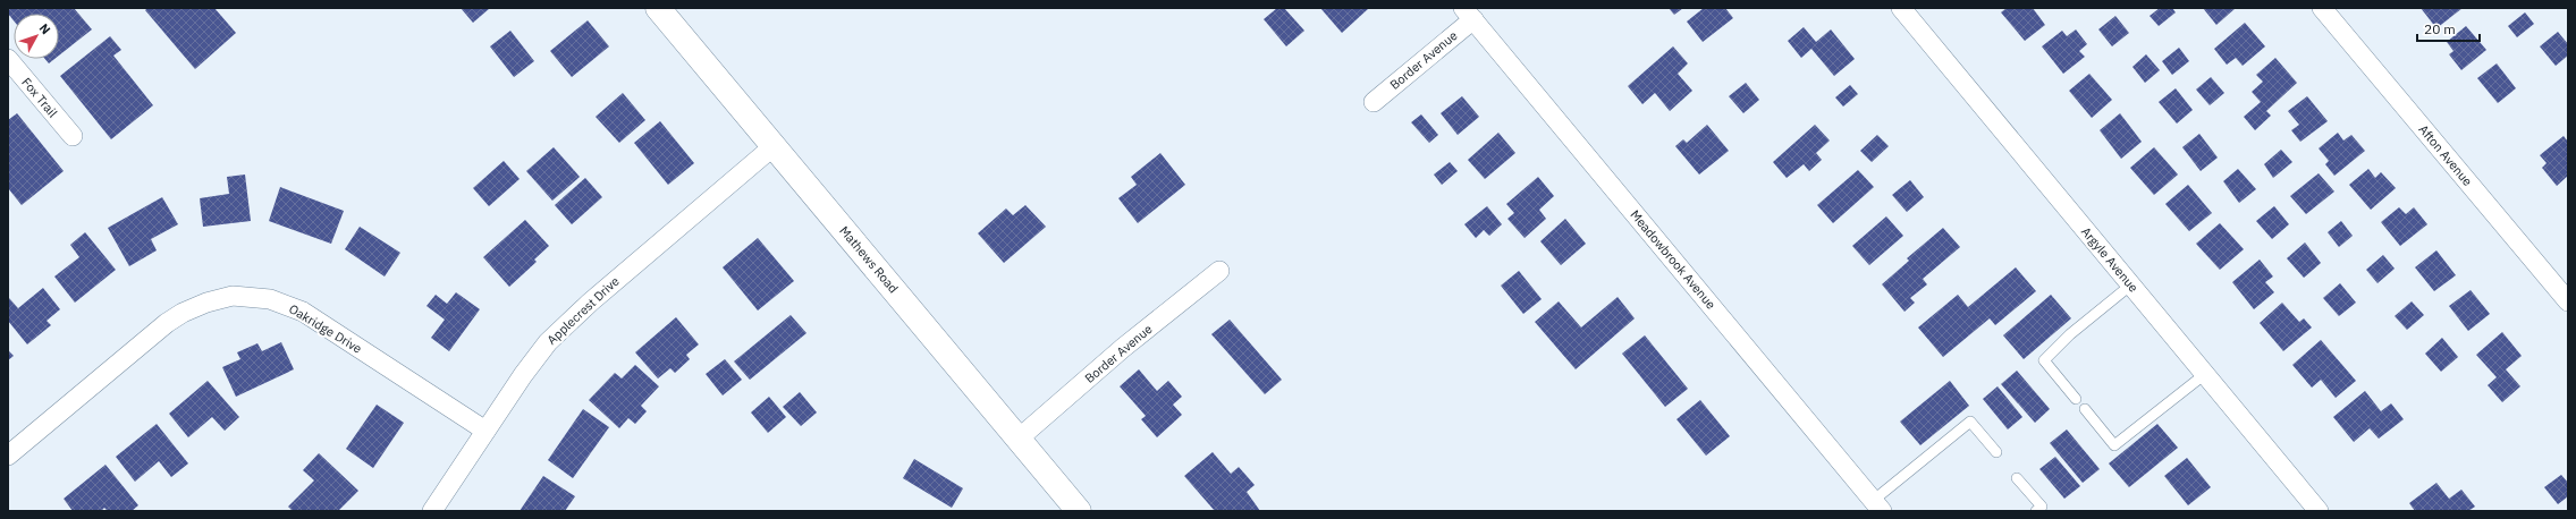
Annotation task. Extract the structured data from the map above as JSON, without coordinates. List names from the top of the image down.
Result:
{
  "streets": {
    "street": [
      "Border Avenue",
      "Fox Trail",
      "Afton Avenue",
      "Mathews Road",
      "Meadowbrook Avenue",
      "Argyle Avenue",
      "Applecrest Drive",
      "Oakridge Drive"
    ]
  },
  "crossings": [
    ["Border Avenue", "Mathews Road"],
    ["Border Avenue", "Meadowbrook Avenue"],
    ["Mathews Road", "Applecrest Drive"],
    ["Applecrest Drive", "Oakridge Drive"]
  ],
  "scale_bar": "20 m",
  "north": "top right"
}
